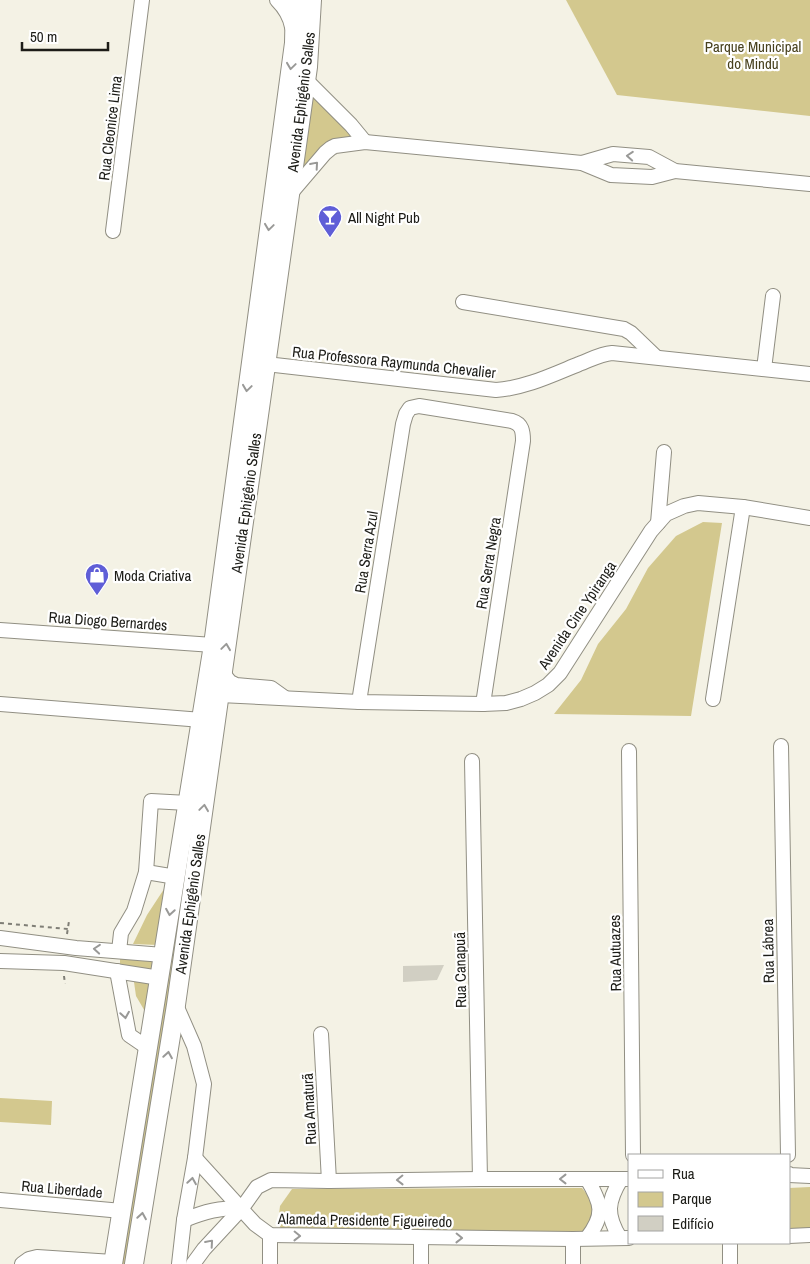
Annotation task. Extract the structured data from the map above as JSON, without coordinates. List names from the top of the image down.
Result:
{
  "streets": {
    "main road": ["Avenida Ephigênio Salles"],
    "street": [
      "Rua Cleonice Lima",
      "Rua Professora Raymunda Chevalier",
      "Rua Serra Azul",
      "Rua Serra Negra",
      "Avenida Cine Ypiranga",
      "Rua Diogo Bernardes",
      "Rua Lábrea",
      "Rua Autuazes",
      "Rua Canapuã",
      "Rua Amaturã",
      "Rua Liberdade",
      "Alameda Presidente Figueiredo"
    ]
  },
  "crossings": [
    ["Avenida Ephigênio Salles", "Rua Professora Raymunda Chevalier"],
    ["Avenida Ephigênio Salles", "Avenida Cine Ypiranga"],
    ["Avenida Ephigênio Salles", "Rua Diogo Bernardes"],
    ["Avenida Ephigênio Salles", "Rua Liberdade"],
    ["Rua Serra Azul", "Rua Serra Negra"],
    ["Rua Serra Azul", "Avenida Cine Ypiranga"],
    ["Rua Serra Negra", "Avenida Cine Ypiranga"]
  ],
  "parks": ["Parque Municipal do Mindú"],
  "places": {
    "bar": ["All Night Pub"],
    "shop": ["Moda Criativa"]
  },
  "legend": ["Rua", "Parque", "Edifício"],
  "scale_bar": "50 m"
}
